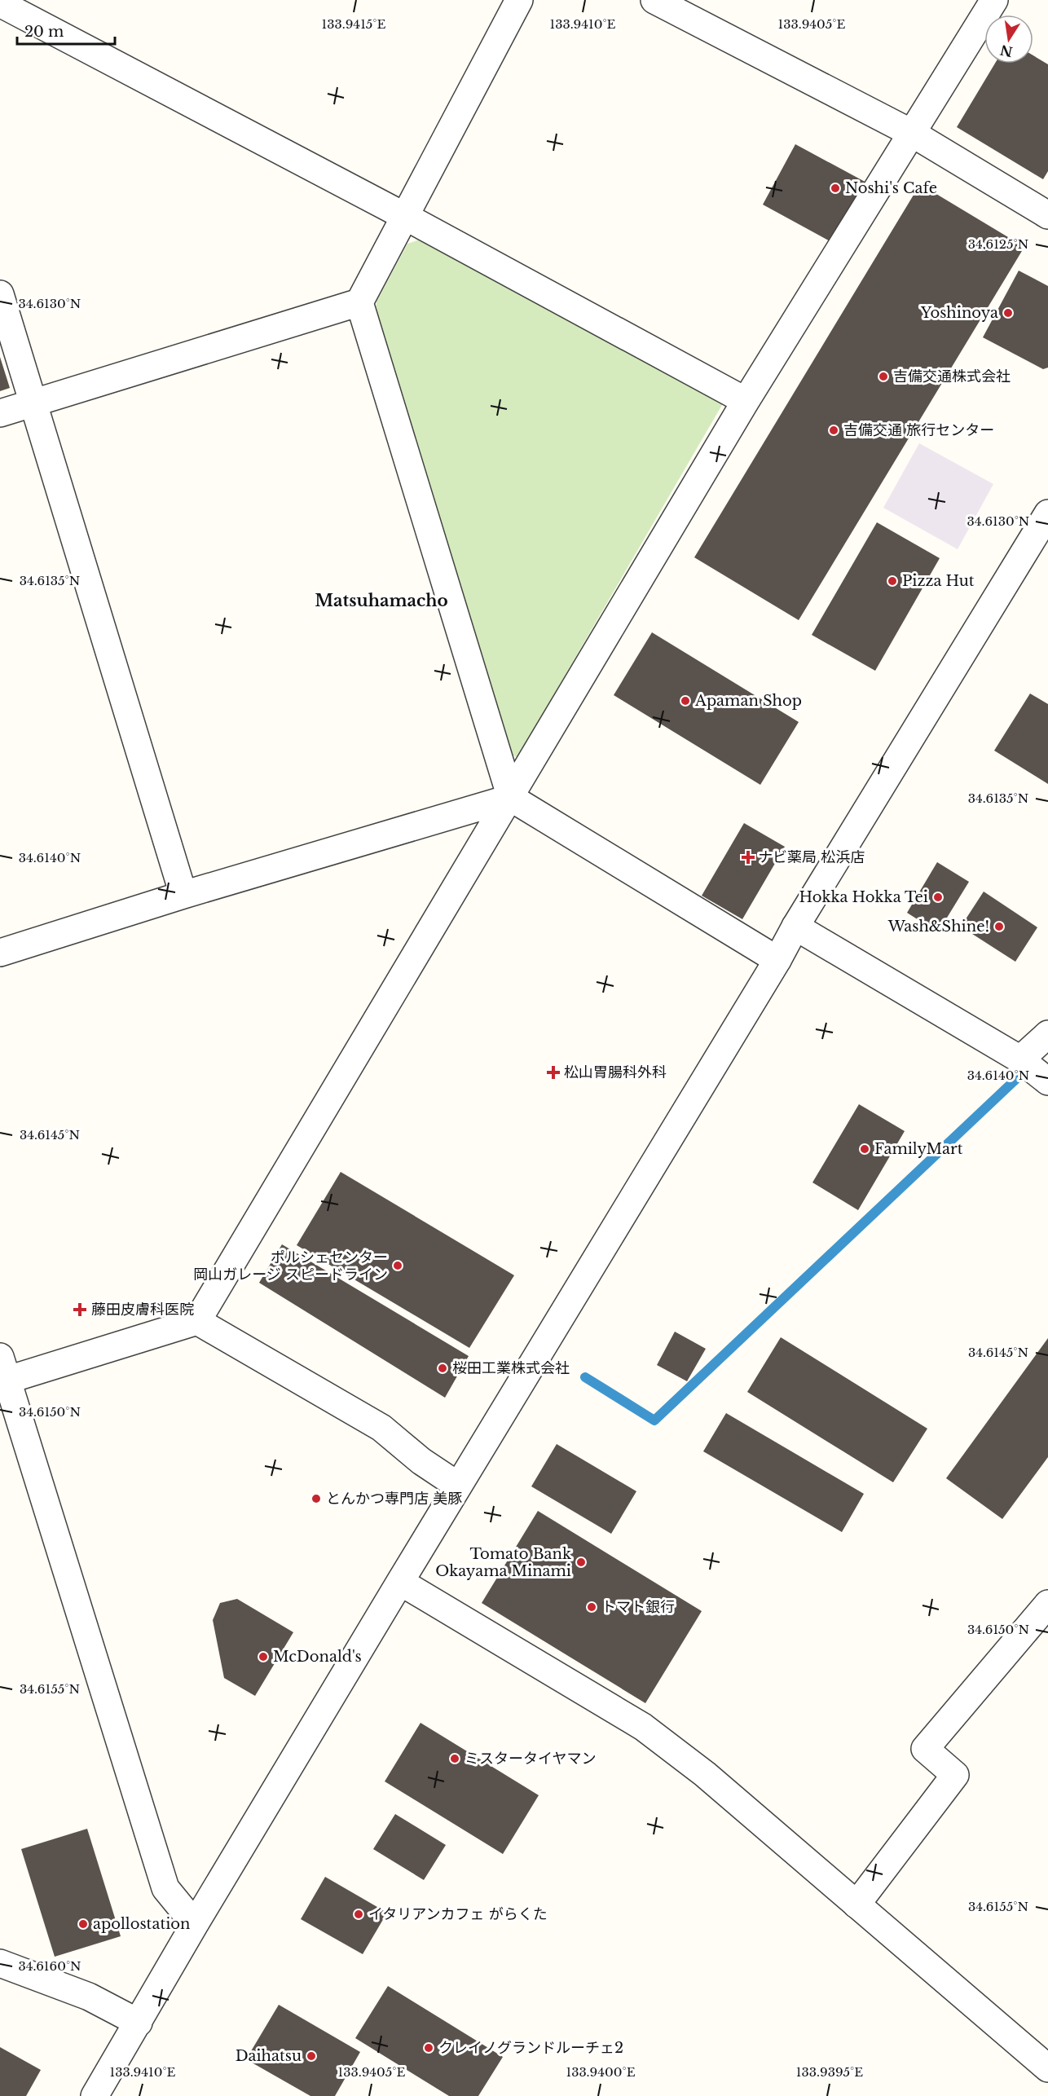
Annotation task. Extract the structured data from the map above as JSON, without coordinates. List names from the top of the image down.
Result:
{
  "districts": ["Matsuhamacho"],
  "places": {
    "other": [
      "Noshi's Cafe",
      "Yoshinoya",
      "吉備交通株式会社",
      "吉備交通 旅行センター",
      "Pizza Hut",
      "Apaman Shop",
      "Hokka Hokka Tei",
      "Wash&Shine!",
      "FamilyMart",
      "ポルシェセンター 岡山ガレージ スピードライン",
      "桜田工業株式会社",
      "とんかつ専門店 美豚",
      "Tomato Bank Okayama Minami",
      "トマト銀行",
      "McDonald's",
      "ミスタータイヤマン",
      "イタリアンカフェ がらくた",
      "apollostation",
      "クレイノグランドルーチェ2",
      "Daihatsu"
    ],
    "health": ["ナビ薬局 松浜店", "松山胃腸科外科", "藤田皮膚科医院"]
  },
  "scale_bar": "20 m",
  "north": "bottom",
  "coordinates": [
    "133.9415°E",
    "133.9410°E",
    "133.9405°E",
    "34.6125°N",
    "34.6130°N",
    "34.6135°N",
    "34.6140°N",
    "34.6145°N",
    "34.6150°N",
    "34.6155°N",
    "34.6160°N",
    "133.9400°E",
    "133.9395°E"
  ]
}
